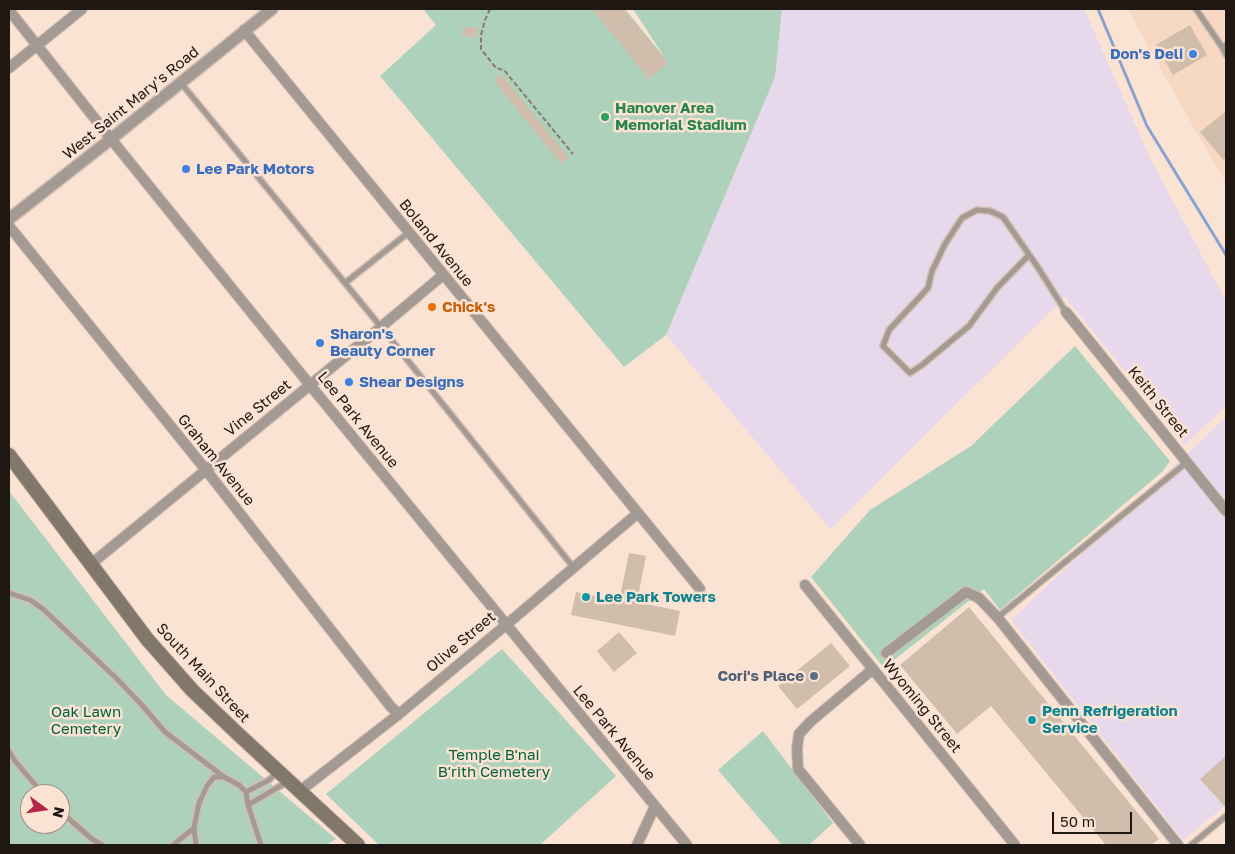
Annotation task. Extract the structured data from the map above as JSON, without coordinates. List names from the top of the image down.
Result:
{
  "streets": {
    "main road": ["South Main Street"],
    "street": [
      "West Saint Mary's Road",
      "Boland Avenue",
      "Keith Street",
      "Vine Street",
      "Lee Park Avenue",
      "Graham Avenue",
      "Olive Street",
      "Wyoming Street"
    ]
  },
  "crossings": [
    ["West Saint Mary's Road", "Boland Avenue"],
    ["West Saint Mary's Road", "Lee Park Avenue"],
    ["Boland Avenue", "Vine Street"],
    ["Boland Avenue", "Olive Street"],
    ["Vine Street", "Lee Park Avenue"],
    ["Vine Street", "Graham Avenue"],
    ["Vine Street", "South Main Street"],
    ["Lee Park Avenue", "Olive Street"],
    ["Graham Avenue", "Olive Street"],
    ["Olive Street", "South Main Street"]
  ],
  "parks": ["Oak Lawn Cemetery", "Temple B'nai B'rith Cemetery"],
  "places": [
    "Don's Deli",
    "Hanover Area Memorial Stadium",
    "Lee Park Motors",
    "Chick's",
    "Sharon's Beauty Corner",
    "Shear Designs",
    "Lee Park Towers",
    "Cori's Place",
    "Penn Refrigeration Service"
  ],
  "scale_bar": "50 m",
  "north": "right"
}
